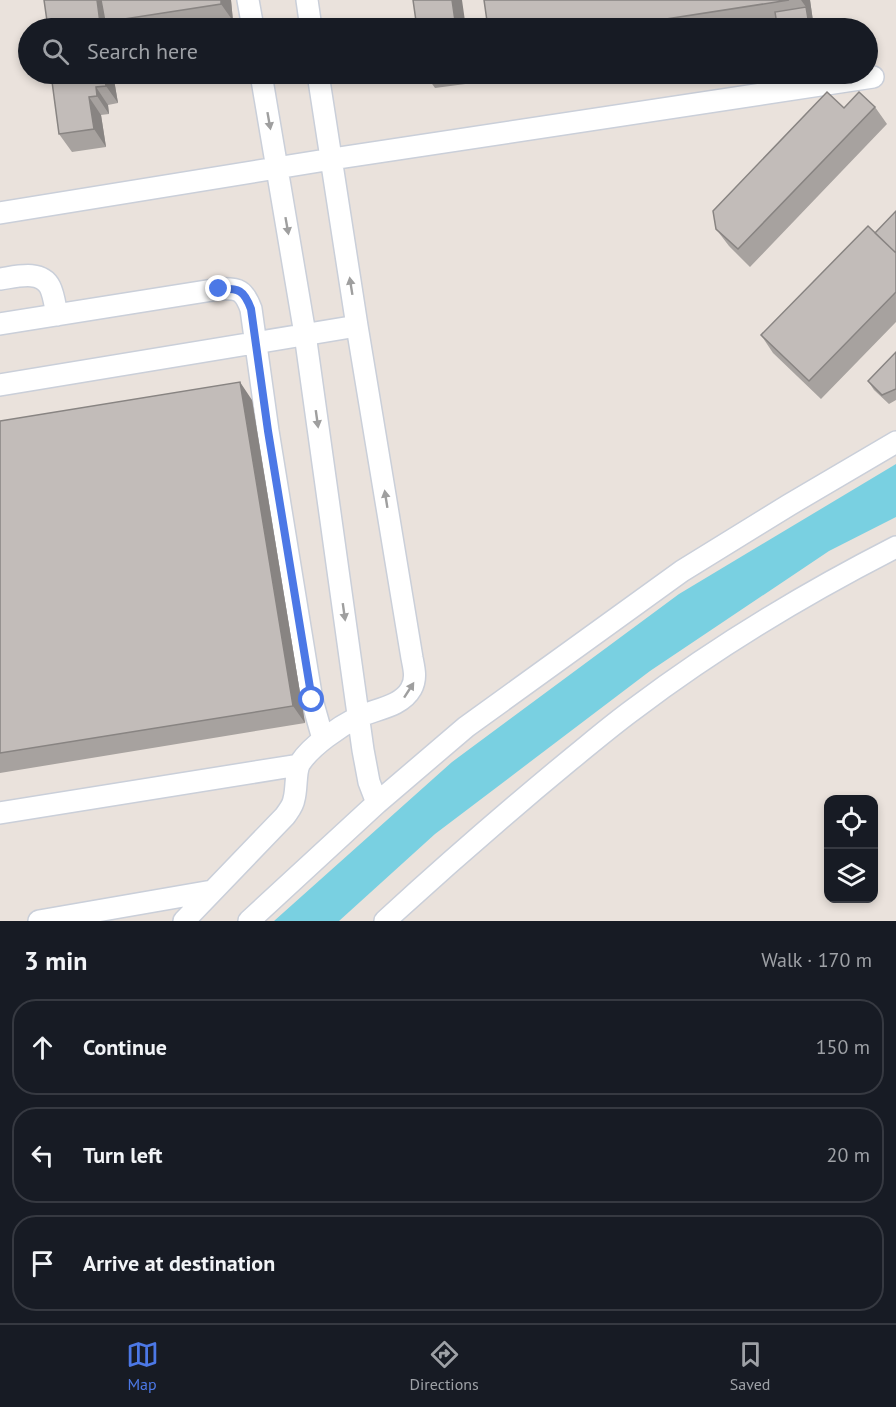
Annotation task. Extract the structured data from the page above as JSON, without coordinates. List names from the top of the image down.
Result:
{
  "page": {
    "search": "Search here",
    "heading": ["3 min", "Walk · 170 m"],
    "list": [
      ["Continue", "150 m"],
      ["Turn left", "20 m"],
      "Arrive at destination"
    ],
    "nav": ["Map", "Directions", "Saved"]
  }
}
